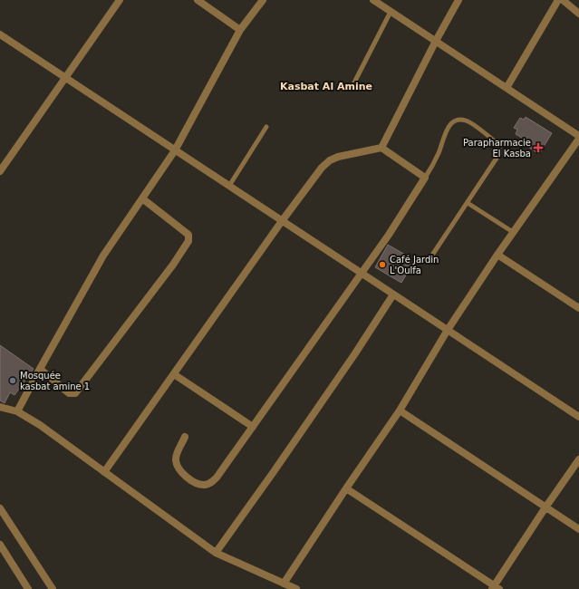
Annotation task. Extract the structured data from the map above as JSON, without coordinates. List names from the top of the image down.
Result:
{
  "districts": ["Kasbat Al Amine"],
  "places": {
    "health": ["Parapharmacie El Kasba"],
    "other": ["Café Jardin L'Oulfa", "Mosquée kasbat amine 1"]
  }
}
